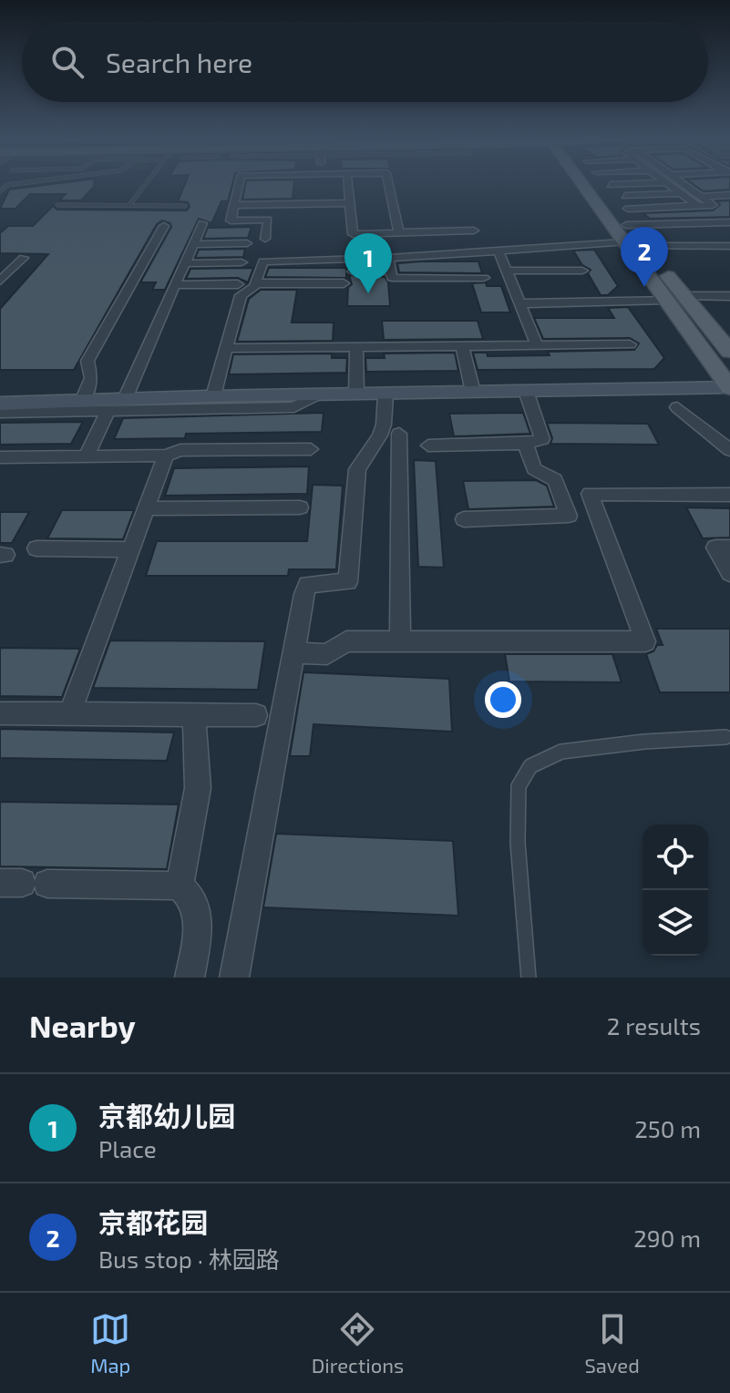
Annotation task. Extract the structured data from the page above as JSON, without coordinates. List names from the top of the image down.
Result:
{
  "page": {
    "search": "Search here",
    "pins": ["2", "1"],
    "heading": ["Nearby", "2 results"],
    "list": [
      {
        "mark": "1",
        "name": "京都幼儿园",
        "note": "Place",
        "value": "250 m"
      },
      {
        "mark": "2",
        "name": "京都花园",
        "note": "Bus stop · 林园路",
        "value": "290 m"
      }
    ],
    "nav": ["Map", "Directions", "Saved"]
  }
}
